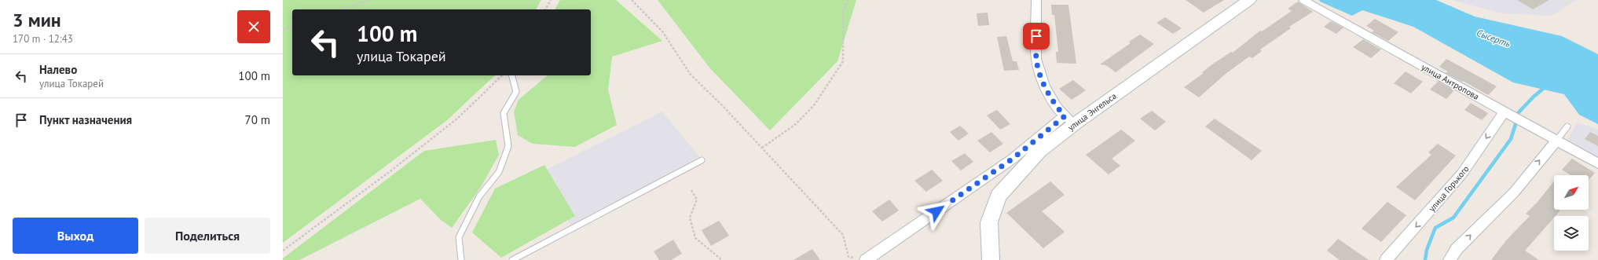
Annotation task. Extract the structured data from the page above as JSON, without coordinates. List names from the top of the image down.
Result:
{
  "streets": {
    "street": ["улица Антропова", "улица Энгельса", "улица Горького"]
  },
  "crossings": [
    ["улица Антропова", "улица Горького"]
  ],
  "water": ["Сысерть"],
  "north": "top right",
  "page": {
    "heading": ["3 мин", "170 m · 12:43"],
    "turn": ["100 m", "улица Токарей"],
    "list": [
      {
        "name": "Налево",
        "note": "улица Токарей",
        "value": "100 m"
      },
      {
        "name": "Пункт назначения",
        "value": "70 m"
      }
    ],
    "buttons": ["Выход", "Поделиться"]
  }
}
